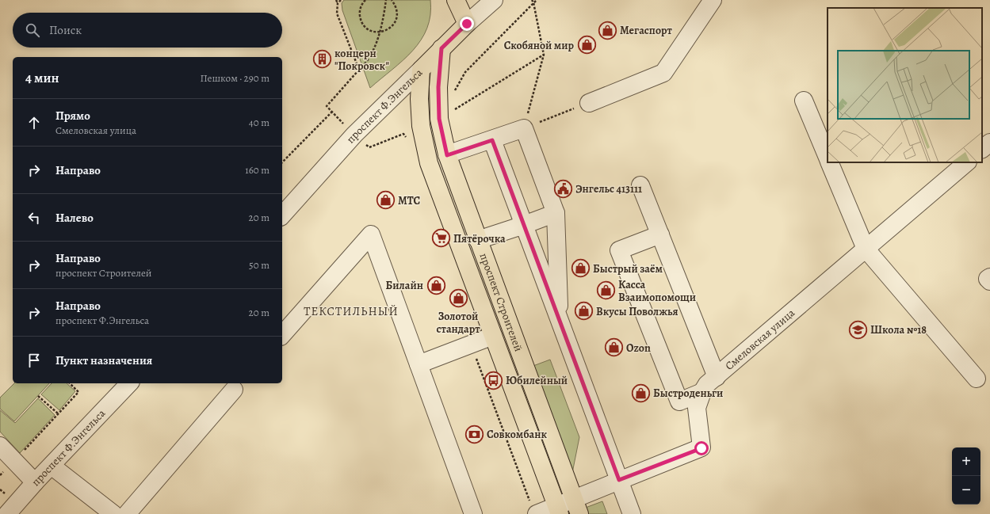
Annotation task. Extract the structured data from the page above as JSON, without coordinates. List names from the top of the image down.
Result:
{
  "streets": {
    "main road": ["проспект Ф.Энгельса", "проспект Строителей"],
    "street": ["Смеловская улица"]
  },
  "crossings": [
    ["проспект Ф.Энгельса", "проспект Строителей"],
    ["проспект Строителей", "Смеловская улица"]
  ],
  "districts": ["ТЕКСТИЛЬНЫЙ"],
  "places": {
    "shop": [
      "Мегаспорт",
      "Скобяной мир",
      "МТС",
      "Быстрый заём",
      "Билайн",
      "Касса Взаимопомощи",
      "Золотой стандарт",
      "Вкусы Поволжья",
      "Ozon",
      "Быстроденьги"
    ],
    "building": ["концерн \"Покровск\""],
    "public building": ["Энгельс 413111"],
    "supermarket": ["Пятёрочка"],
    "school or university": ["Школа №18"],
    "bus stop": ["Юбилейный"],
    "bank": ["Совкомбанк"]
  },
  "page": {
    "search": "Поиск",
    "heading": ["4 мин", "Пешком · 290 m"],
    "list": [
      ["Прямо", "Смеловская улица", "40 m"],
      ["Направо", "160 m"],
      ["Налево", "20 m"],
      ["Направо", "проспект Строителей", "50 m"],
      ["Направо", "проспект Ф.Энгельса", "20 m"],
      "Пункт назначения"
    ],
    "map_buttons": ["+", "−"]
  }
}
